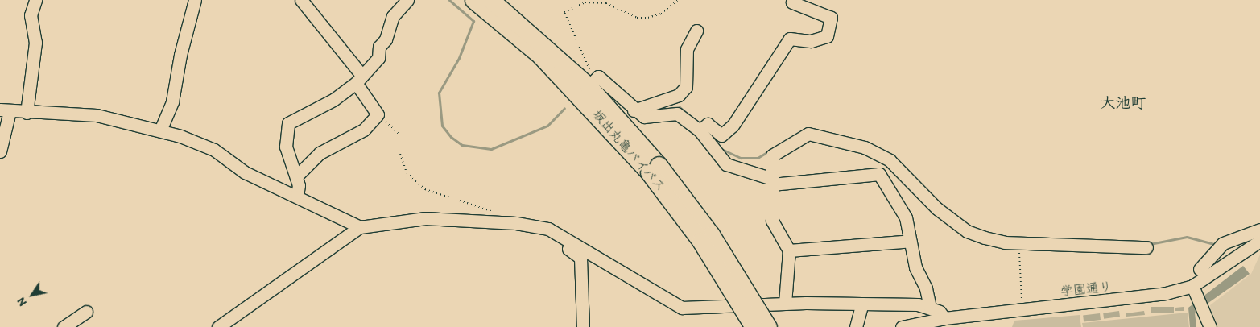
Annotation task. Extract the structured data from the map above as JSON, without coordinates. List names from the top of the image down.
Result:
{
  "streets": {
    "highway": ["坂出丸亀バイパス"],
    "street": ["学園通り"]
  },
  "districts": ["大池町"],
  "north": "bottom left"
}
